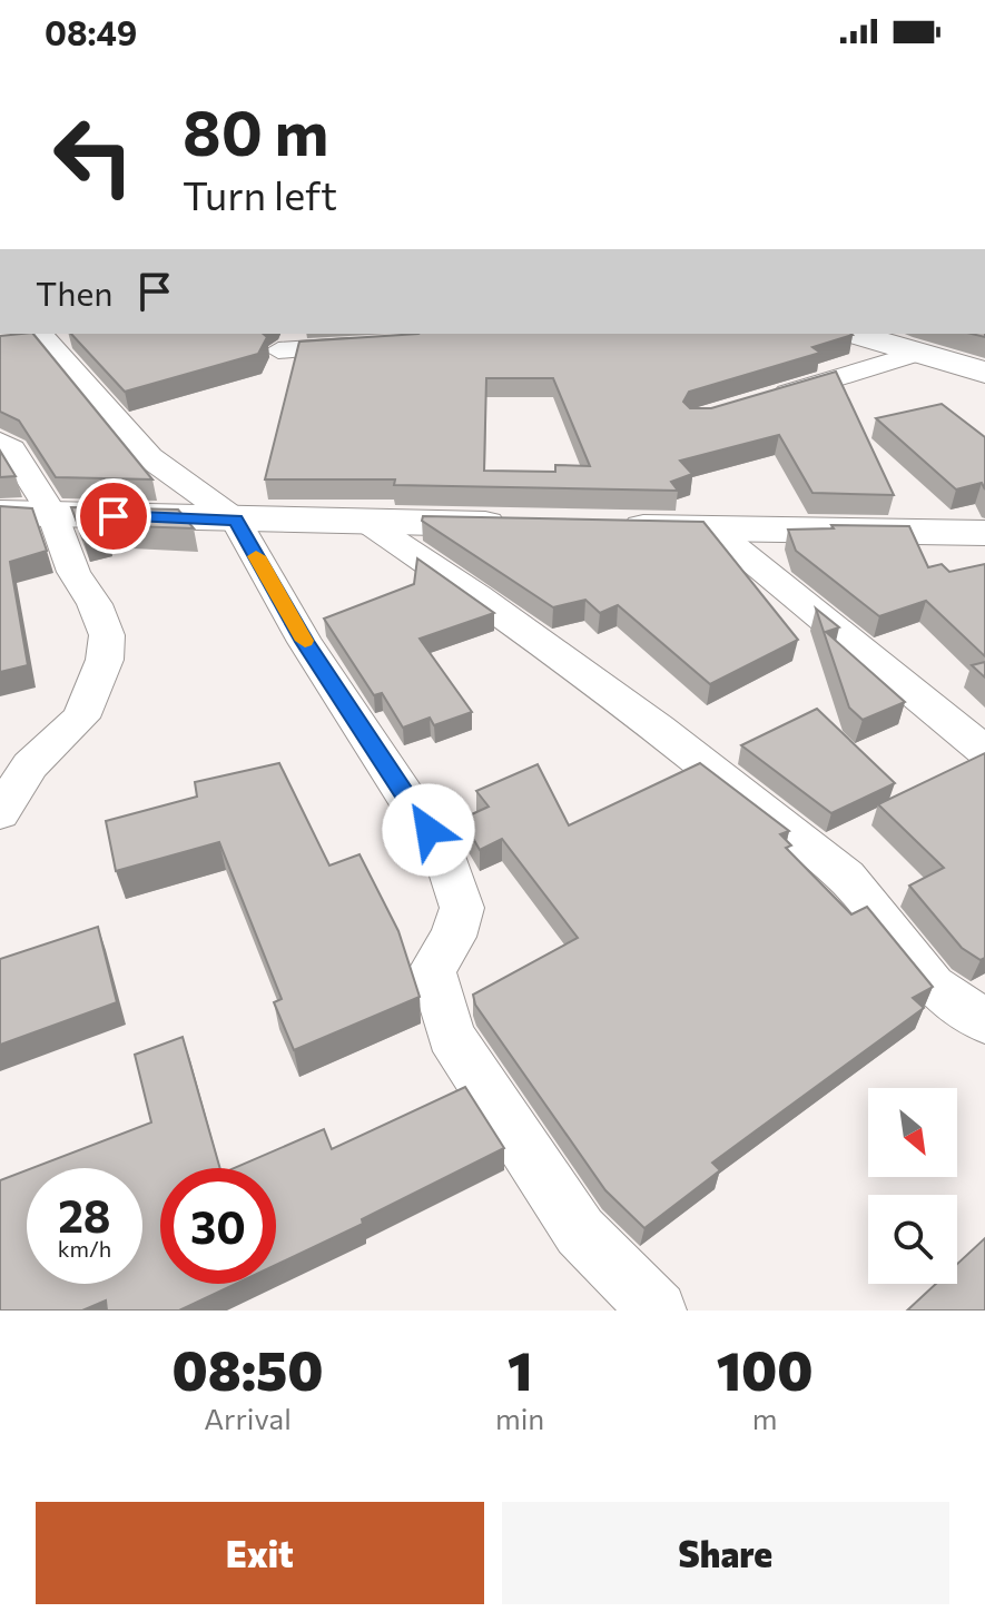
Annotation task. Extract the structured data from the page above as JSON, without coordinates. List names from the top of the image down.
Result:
{
  "north": "bottom right",
  "page": {
    "status": "08:49",
    "turn": ["80 m", "Turn left"],
    "then": "Then",
    "speed": "28 km/h",
    "limit": "30",
    "eta": [
      "08:50",
      "Arrival",
      "1",
      "min",
      "100",
      "m"
    ],
    "buttons": ["Exit", "Share"]
  }
}
